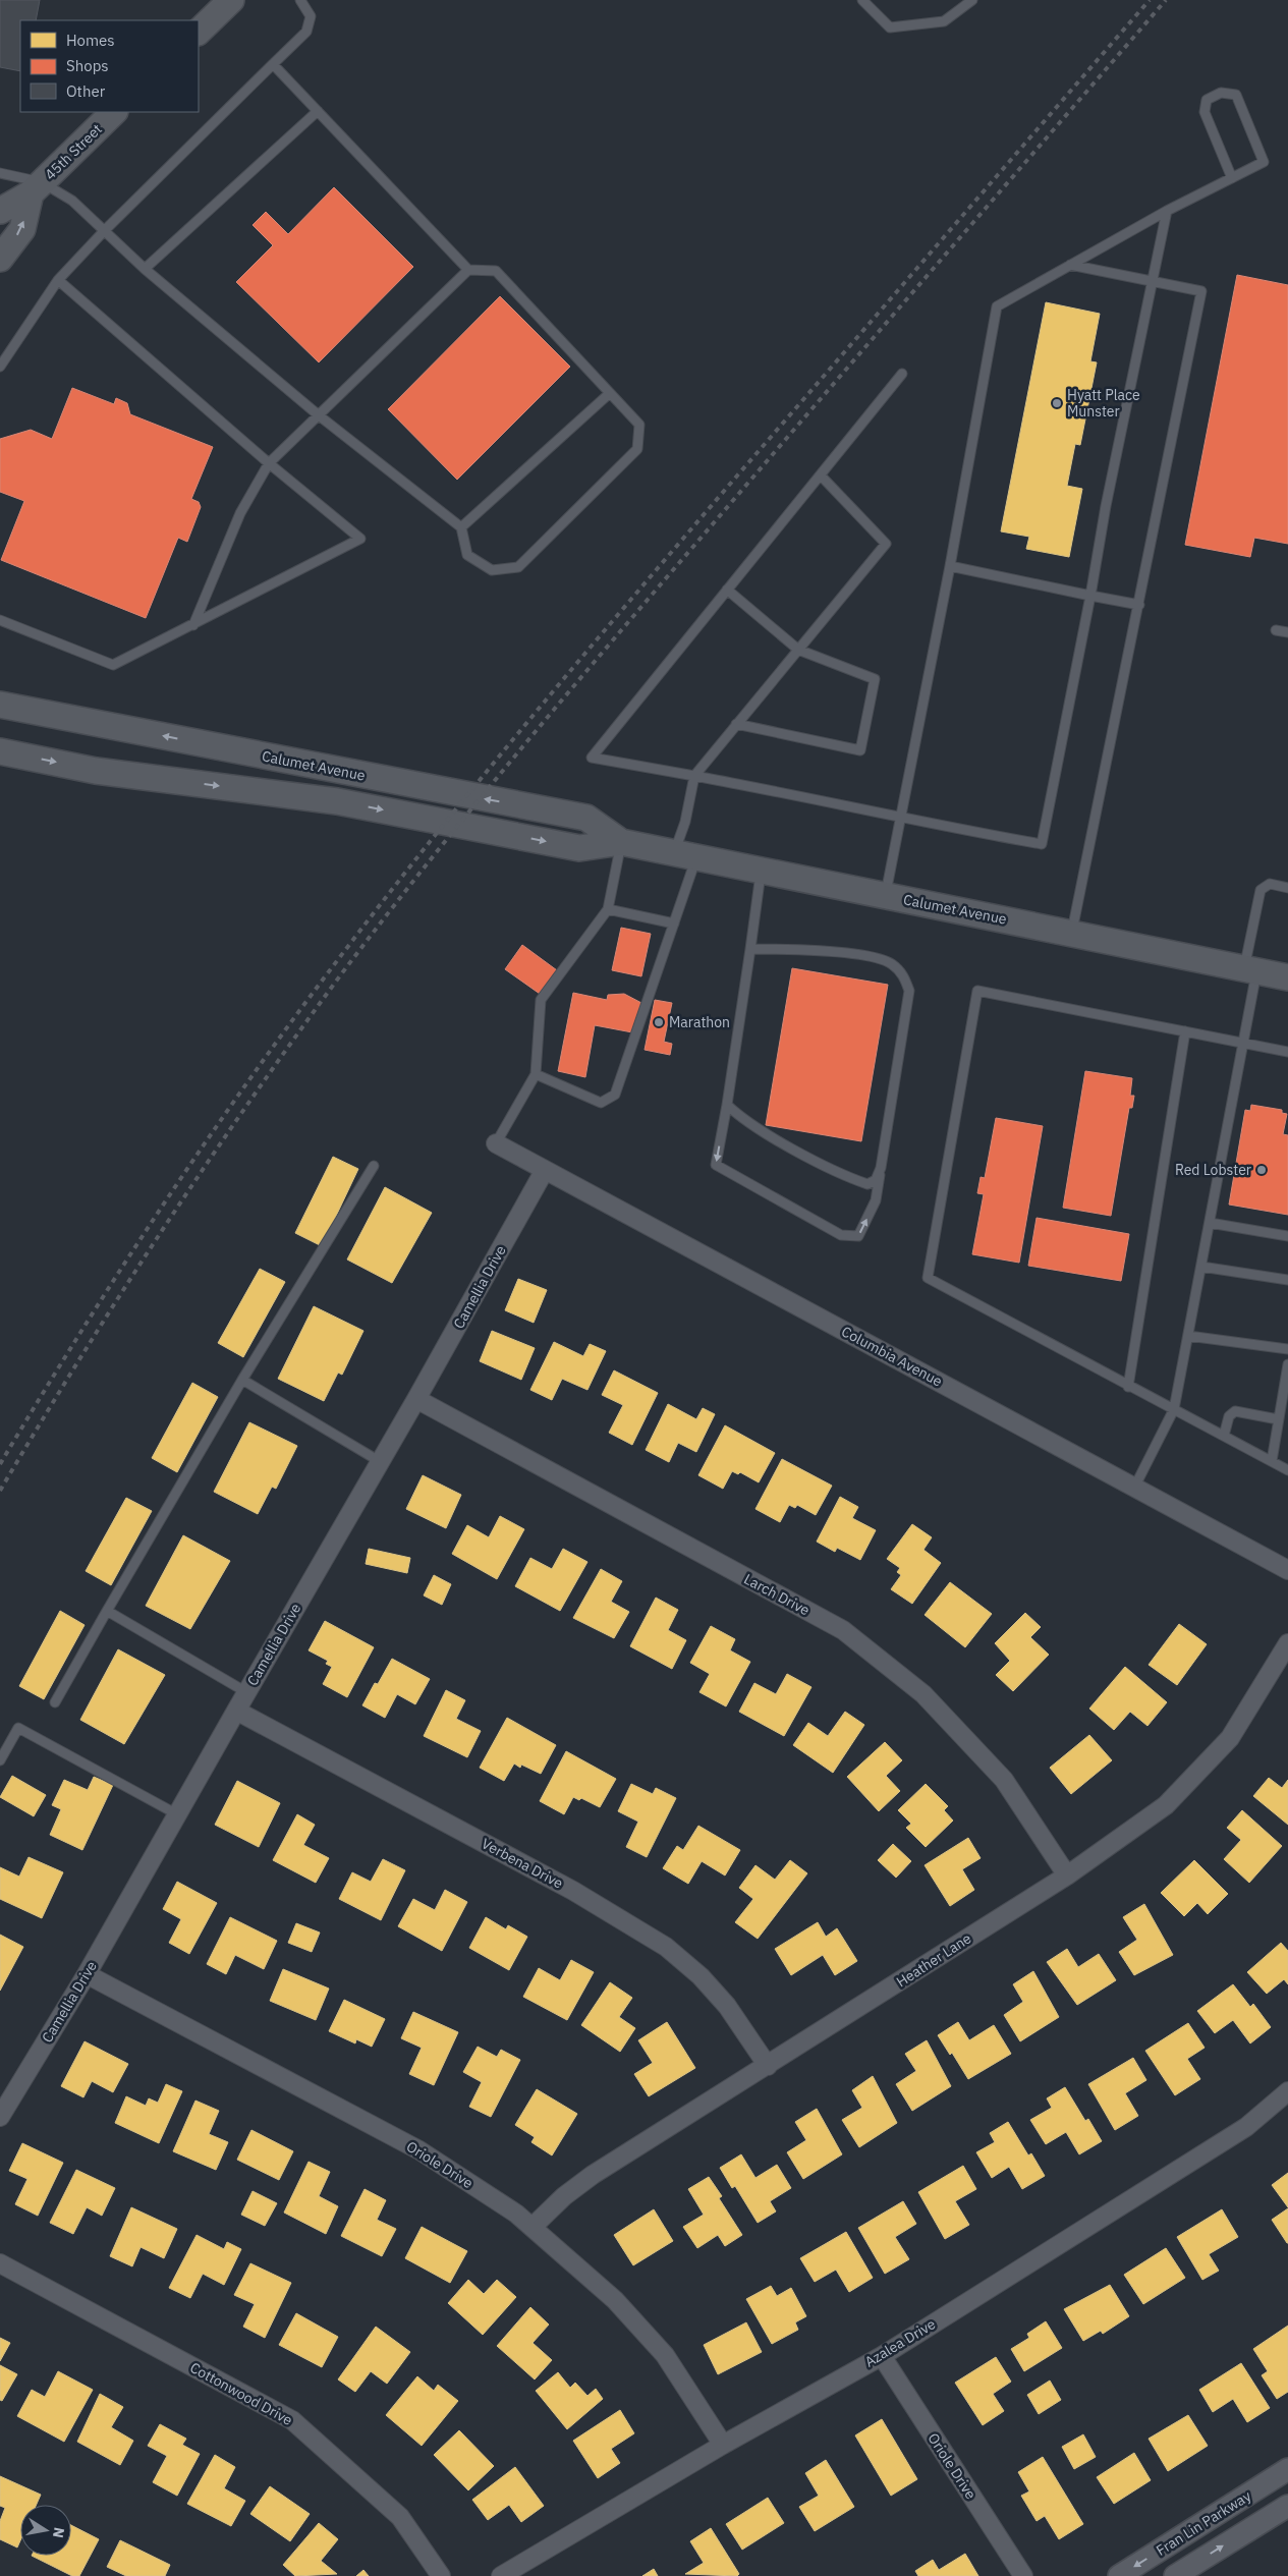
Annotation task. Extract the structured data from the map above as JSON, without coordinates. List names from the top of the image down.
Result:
{
  "streets": {
    "main road": ["45th Street", "Calumet Avenue"],
    "street": [
      "Camellia Drive",
      "Columbia Avenue",
      "Larch Drive",
      "Verbena Drive",
      "Heather Lane",
      "Oriole Drive",
      "Azalea Drive",
      "Cottonwood Drive",
      "Fran Lin Parkway"
    ]
  },
  "crossings": [
    ["Camellia Drive", "Columbia Avenue"],
    ["Camellia Drive", "Larch Drive"],
    ["Camellia Drive", "Verbena Drive"],
    ["Camellia Drive", "Oriole Drive"],
    ["Larch Drive", "Heather Lane"],
    ["Verbena Drive", "Heather Lane"],
    ["Heather Lane", "Oriole Drive"],
    ["Oriole Drive", "Azalea Drive"]
  ],
  "places": ["Hyatt Place Munster", "Marathon", "Red Lobster"],
  "legend": ["Homes", "Shops", "Other"],
  "north": "right"
}
